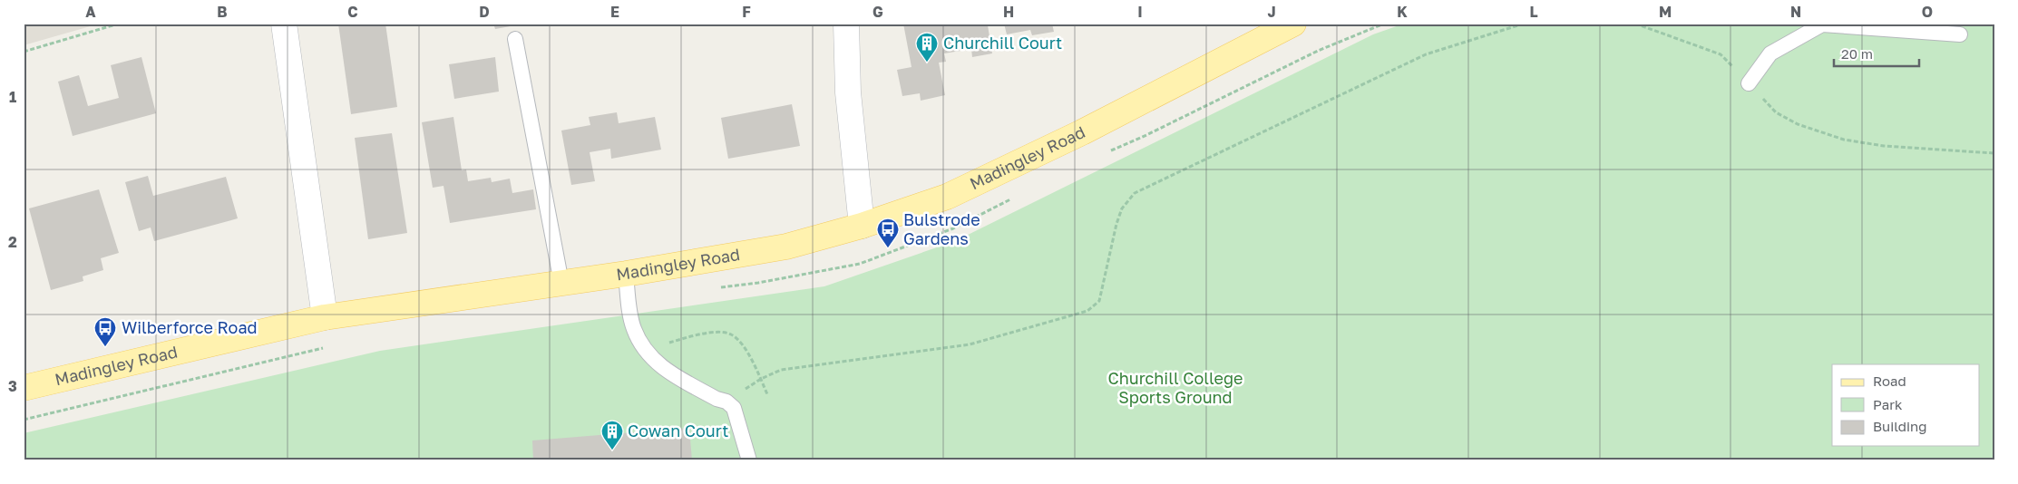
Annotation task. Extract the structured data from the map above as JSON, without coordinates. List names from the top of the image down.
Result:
{
  "streets": {
    "main road": ["Madingley Road"]
  },
  "parks": ["Churchill College Sports Ground"],
  "places": {
    "building": ["Churchill Court", "Cowan Court"],
    "bus stop": ["Bulstrode Gardens", "Wilberforce Road"]
  },
  "legend": ["Road", "Park", "Building"],
  "scale_bar": "20 m",
  "grid": {
    "columns": [
      "A",
      "B",
      "C",
      "D",
      "E",
      "F",
      "G",
      "H",
      "I",
      "J",
      "K",
      "L",
      "M",
      "N",
      "O"
    ],
    "rows": ["1", "2", "3"]
  }
}
